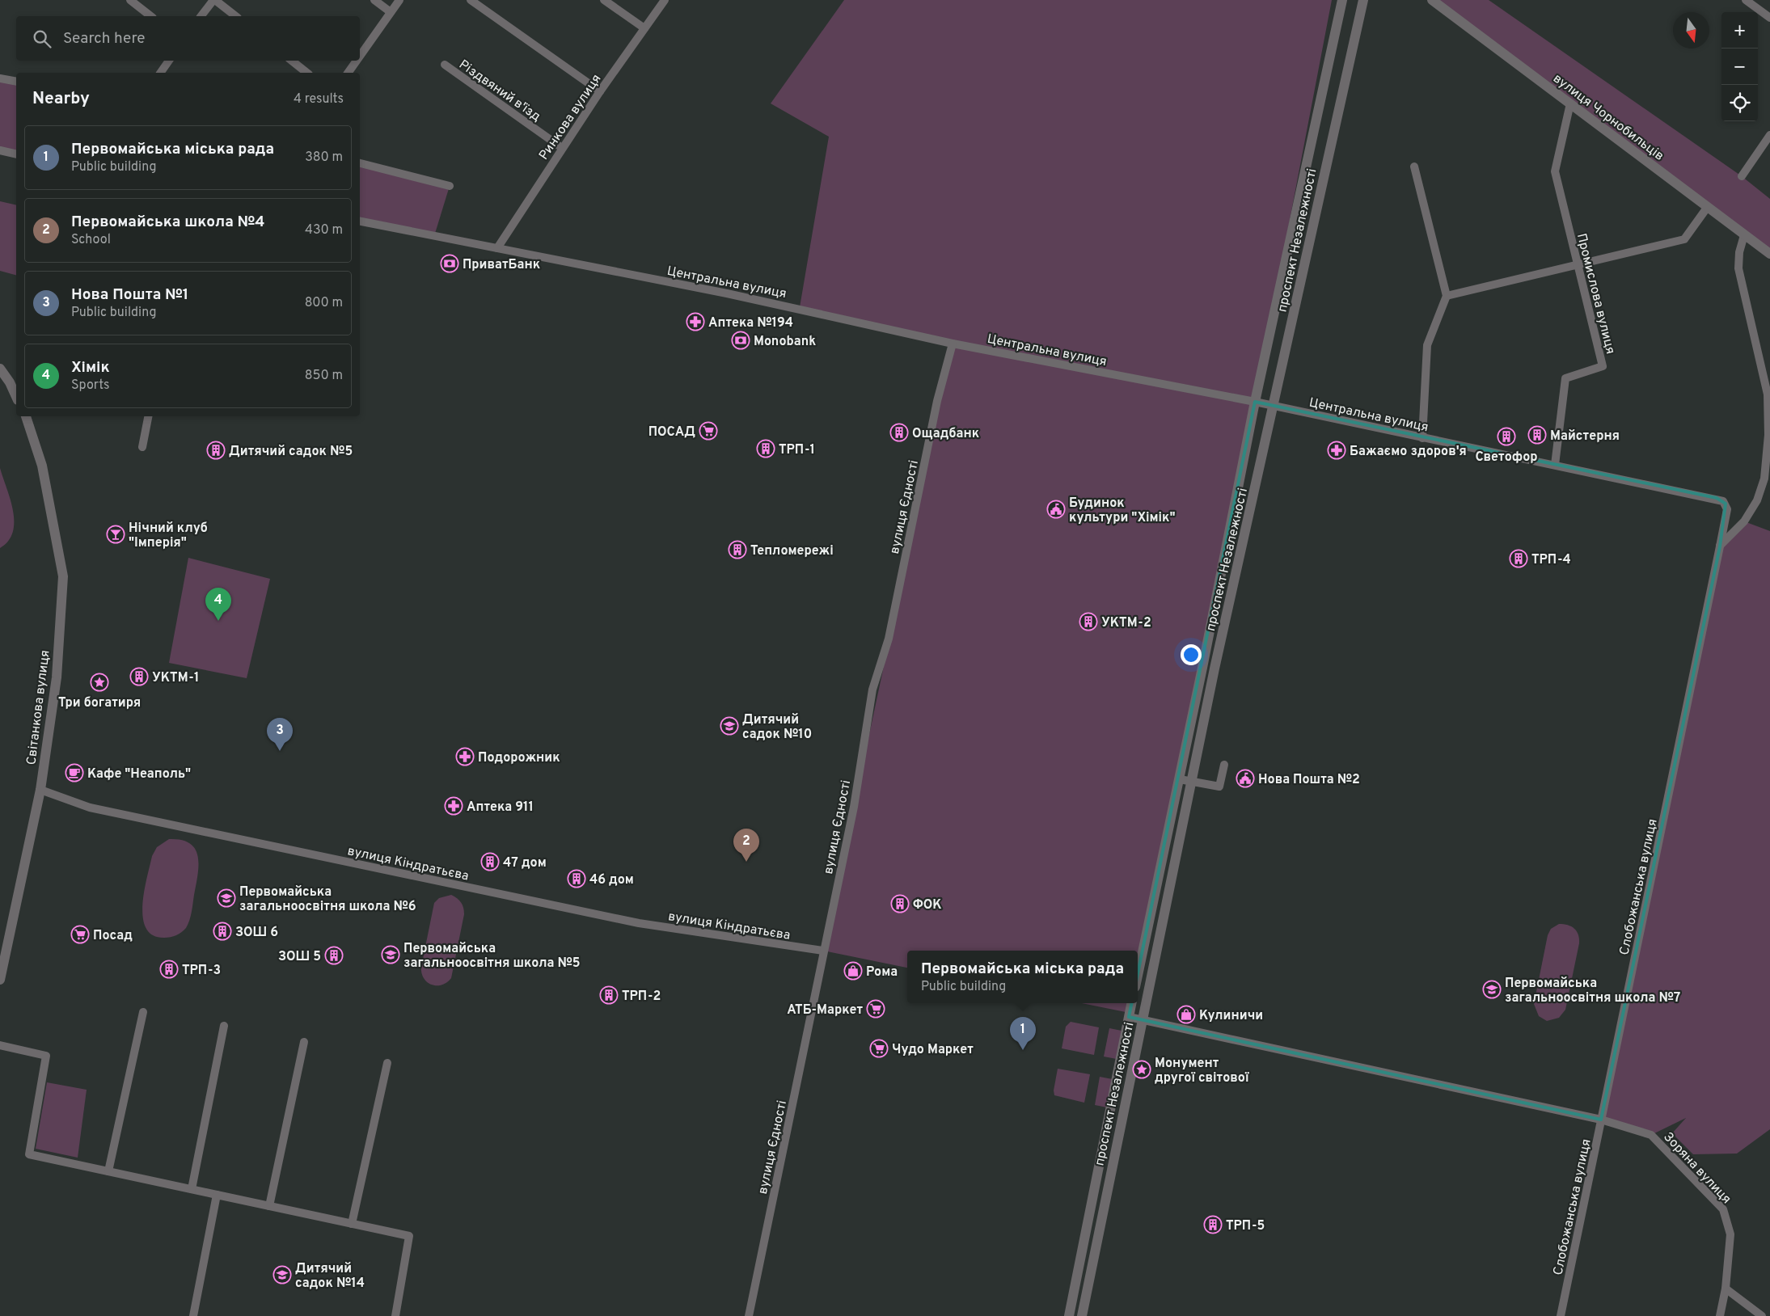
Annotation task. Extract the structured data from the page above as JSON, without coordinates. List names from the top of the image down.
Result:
{
  "streets": {
    "street": [
      "Різдвяний в'їзд",
      "Ринкова вулиця",
      "вулиця Чорнобильців",
      "проспект Незалежності",
      "Центральна вулиця",
      "Промислова вулиця",
      "вулиця Єдності",
      "Світанкова вулиця",
      "вулиця Кіндратьєва",
      "Слобожанська вулиця",
      "Зоряна вулиця"
    ]
  },
  "crossings": [
    ["Різдвяний в'їзд", "Ринкова вулиця"],
    ["Ринкова вулиця", "Центральна вулиця"],
    ["вулиця Чорнобильців", "Промислова вулиця"],
    ["проспект Незалежності", "Центральна вулиця"],
    ["проспект Незалежності", "Зоряна вулиця"],
    ["Центральна вулиця", "Промислова вулиця"],
    ["Центральна вулиця", "вулиця Єдності"],
    ["Центральна вулиця", "Слобожанська вулиця"],
    ["вулиця Єдності", "вулиця Кіндратьєва"],
    ["Світанкова вулиця", "вулиця Кіндратьєва"],
    ["Слобожанська вулиця", "Зоряна вулиця"]
  ],
  "places": {
    "bank": ["ПриватБанк", "Monobank"],
    "pharmacy": [
      "Аптека №194",
      "Бажаємо здоров'я",
      "Подорожник",
      "Аптека 911"
    ],
    "supermarket": [
      "ПОСАД",
      "Посад",
      "АТБ-Маркет",
      "Чудо Маркет"
    ],
    "building": [
      "Ощадбанк",
      "Майстерня",
      "Светофор",
      "ТРП-1",
      "Дитячий садок №5",
      "Тепломережі",
      "ТРП-4",
      "УКТМ-2",
      "УКТМ-1",
      "47 дом",
      "46 дом",
      "ФОК",
      "ЗОШ 6",
      "ЗОШ 5",
      "ТРП-3",
      "ТРП-2",
      "ТРП-5"
    ],
    "public building": ["Будинок культури \"Хімік\"", "Нова Пошта №2"],
    "bar": ["Нічний клуб \"Імперія\""],
    "place": ["Три богатиря", "Монумент другої світової"],
    "school or university": [
      "Дитячий садок №10",
      "Первомайська загальноосвітня школа №6",
      "Первомайська загальноосвітня школа №5",
      "Первомайська загальноосвітня школа №7",
      "Дитячий садок №14"
    ],
    "cafe": ["Кафе \"Неаполь\""],
    "shop": ["Рома", "Кулиничи"]
  },
  "north": "bottom",
  "page": {
    "map_buttons": ["+", "−"],
    "search": "Search here",
    "heading": ["Nearby", "4 results"],
    "list": [
      {
        "mark": "1",
        "name": "Первомайська мiська рада",
        "note": "Public building",
        "value": "380 m"
      },
      {
        "mark": "2",
        "name": "Первомайська школа №4",
        "note": "School",
        "value": "430 m"
      },
      {
        "mark": "3",
        "name": "Нова Пошта №1",
        "note": "Public building",
        "value": "800 m"
      },
      {
        "mark": "4",
        "name": "Хімік",
        "note": "Sports",
        "value": "850 m"
      }
    ],
    "pins": [
      "4",
      "3",
      "2",
      "1"
    ],
    "popup": ["Первомайська мiська рада", "Public building"]
  }
}
